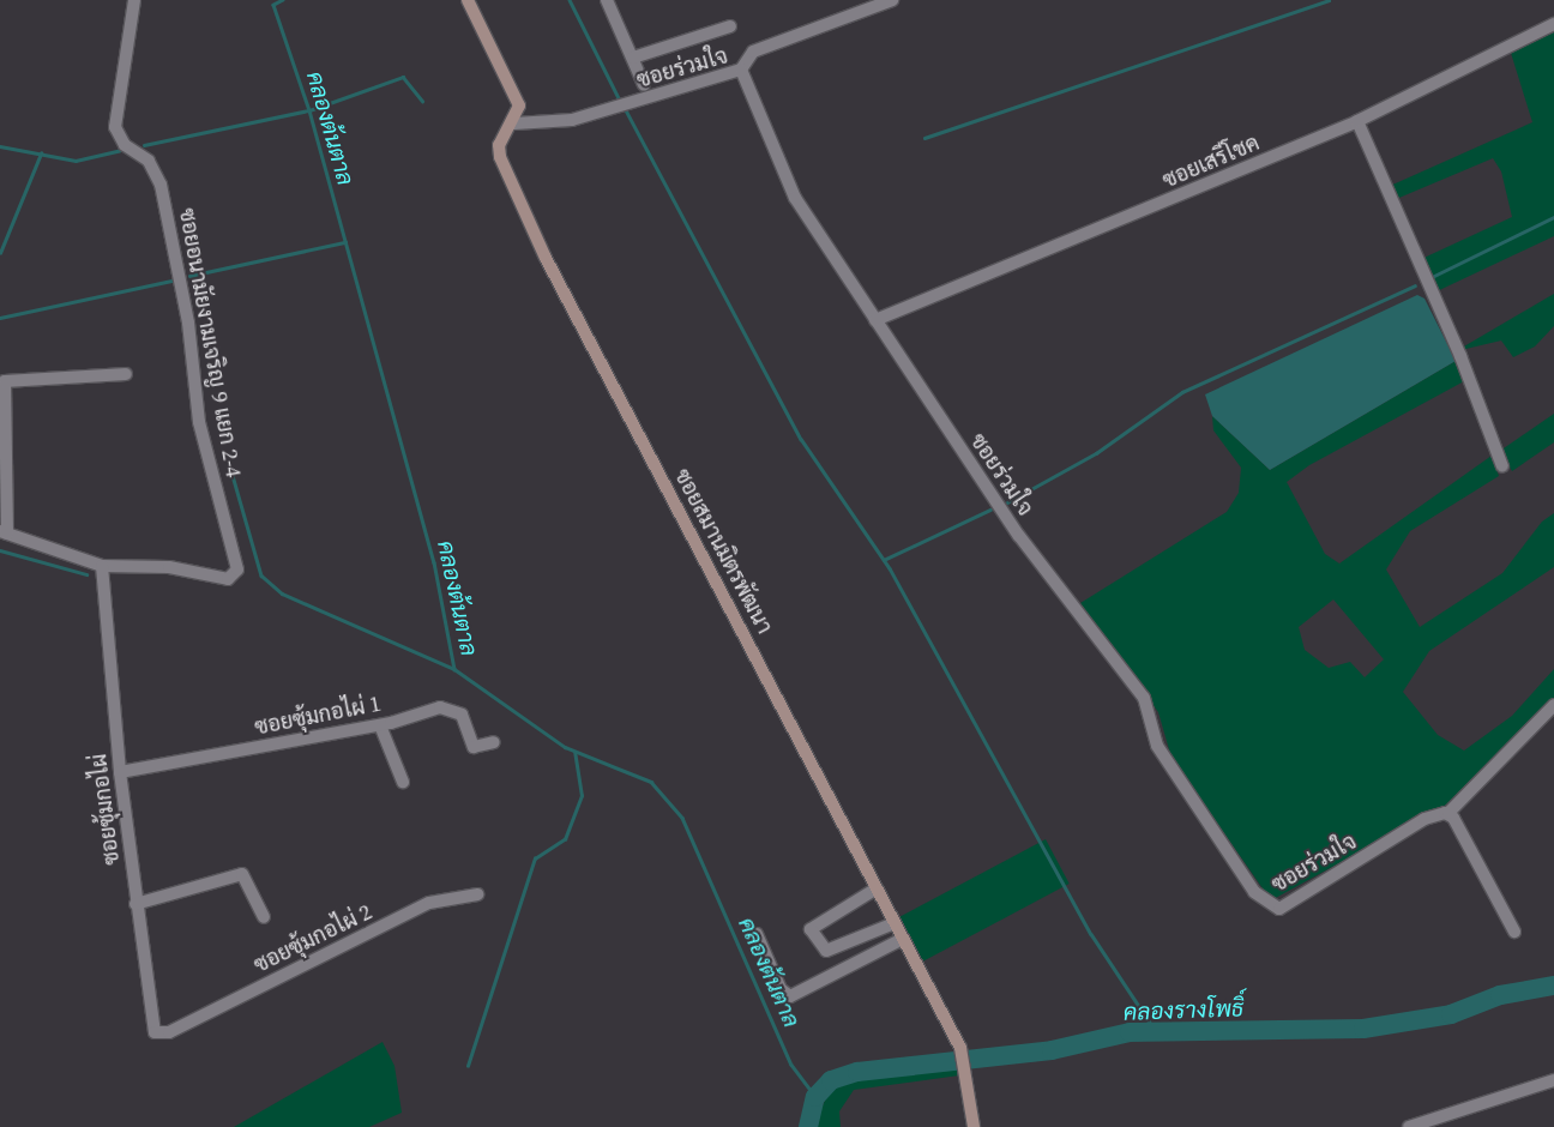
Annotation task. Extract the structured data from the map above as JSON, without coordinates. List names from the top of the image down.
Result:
{
  "streets": {
    "street": [
      "ซอยร่วมใจ",
      "ซอยเสรีโชค",
      "ซอยอนามัยงามเจริญ 9 แยก 2-4",
      "ซอยสมานมิตรพัฒนา",
      "ซอยซุ้มกอไผ่ 1",
      "ซอยซุ้มกอไผ่",
      "ซอยซุ้มกอไผ่ 2"
    ]
  },
  "crossings": [
    ["ซอยร่วมใจ", "ซอยเสรีโชค"],
    ["ซอยร่วมใจ", "ซอยสมานมิตรพัฒนา"],
    ["ซอยอนามัยงามเจริญ 9 แยก 2-4", "ซอยซุ้มกอไผ่"],
    ["ซอยซุ้มกอไผ่ 1", "ซอยซุ้มกอไผ่"],
    ["ซอยซุ้มกอไผ่", "ซอยซุ้มกอไผ่ 2"]
  ],
  "water": ["คลองต้นตาล", "คลองรางโพธิ์"]
}
